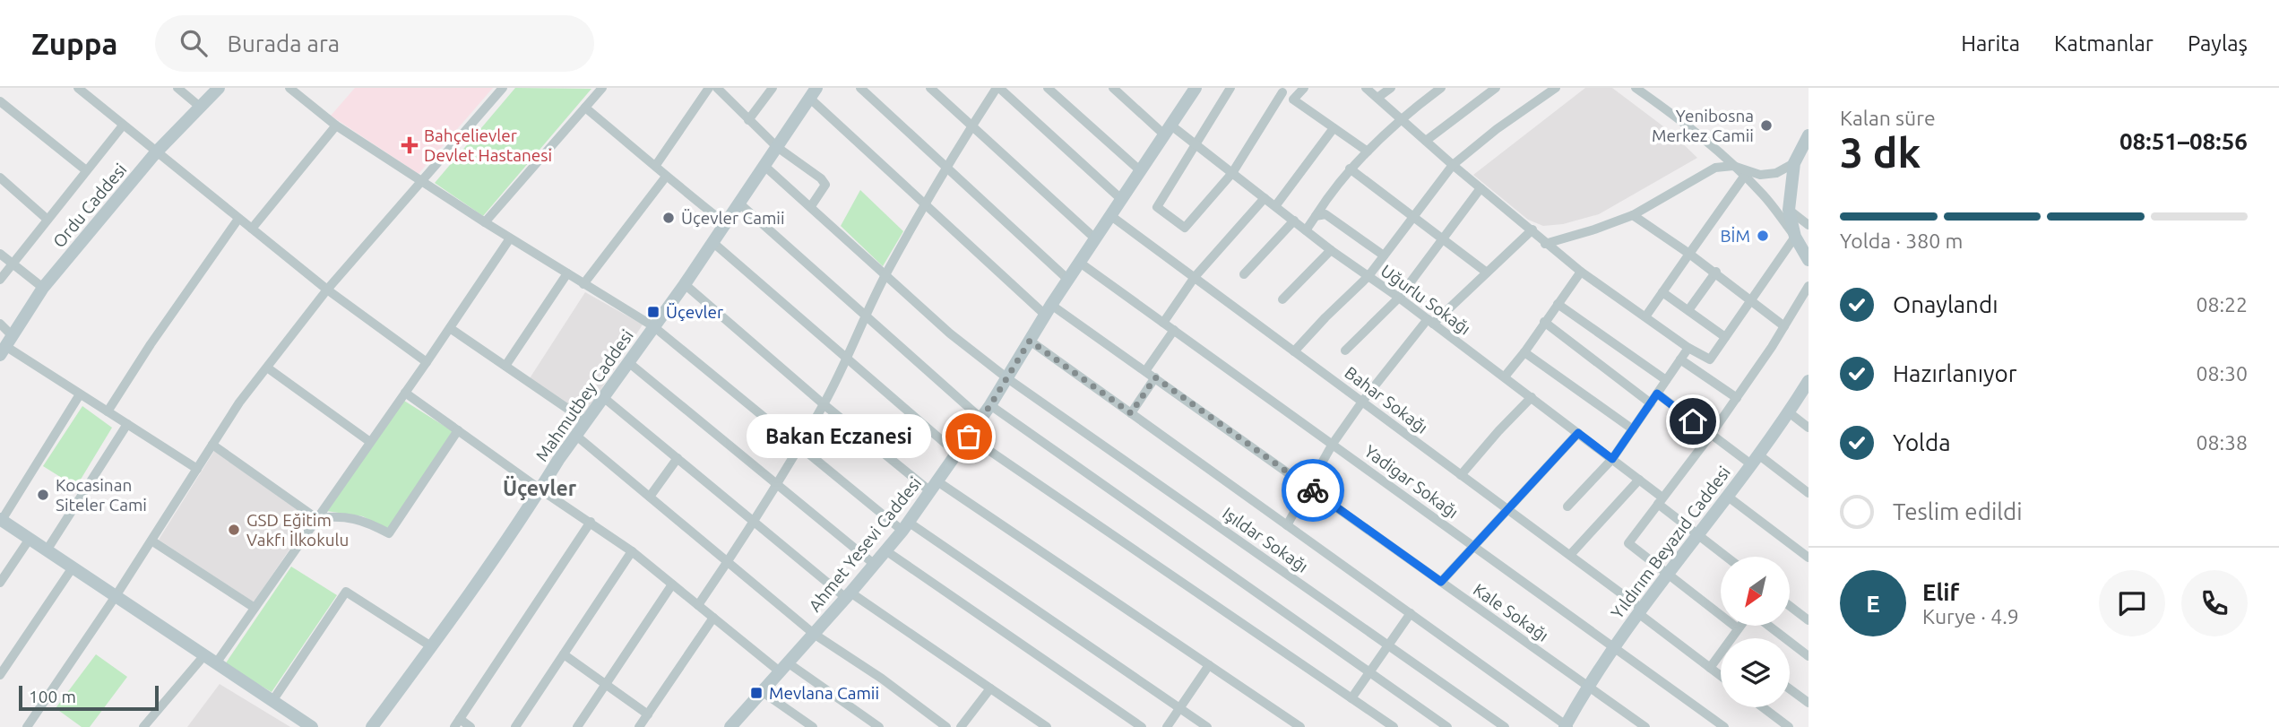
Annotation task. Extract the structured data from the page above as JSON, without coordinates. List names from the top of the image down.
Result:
{
  "streets": {
    "street": [
      "Ordu Caddesi",
      "Uğurlu Sokağı",
      "Mahmutbey Caddesi",
      "Bahar Sokağı",
      "Yadigar Sokağı",
      "Işıldar Sokağı",
      "Yıldırım Beyazıd Caddesi",
      "Ahmet Yesevi Caddesi",
      "Kale Sokağı"
    ]
  },
  "crossings": [
    ["Uğurlu Sokağı", "Yıldırım Beyazıd Caddesi"],
    ["Uğurlu Sokağı", "Ahmet Yesevi Caddesi"],
    ["Mahmutbey Caddesi", "Işıldar Sokağı"],
    ["Mahmutbey Caddesi", "Kale Sokağı"],
    ["Bahar Sokağı", "Yıldırım Beyazıd Caddesi"],
    ["Bahar Sokağı", "Ahmet Yesevi Caddesi"],
    ["Yadigar Sokağı", "Yıldırım Beyazıd Caddesi"],
    ["Yadigar Sokağı", "Ahmet Yesevi Caddesi"],
    ["Işıldar Sokağı", "Ahmet Yesevi Caddesi"],
    ["Yıldırım Beyazıd Caddesi", "Kale Sokağı"],
    ["Ahmet Yesevi Caddesi", "Kale Sokağı"]
  ],
  "districts": ["Üçevler"],
  "places": {
    "other": [
      "Yenibosna Merkez Camii",
      "Üçevler Camii",
      "BİM",
      "Bakan Eczanesi",
      "Kocasinan Siteler Cami",
      "GSD Eğitim Vakfı İlkokulu"
    ],
    "health": ["Bahçelievler Devlet Hastanesi"],
    "transit": ["Üçevler", "Mevlana Camii"]
  },
  "scale_bar": "100 m",
  "north": "bottom left",
  "page": {
    "header": "Zuppa",
    "search": "Burada ara",
    "nav": ["Harita", "Katmanlar", "Paylaş"],
    "heading": ["3 dk", "Kalan süre", "08:51–08:56"],
    "panel": ["Elif", "Kurye · 4.9"],
    "bar": "Yolda · 380 m",
    "list": [
      ["Onaylandı", "08:22"],
      ["Hazırlanıyor", "08:30"],
      ["Yolda", "08:38"],
      "Teslim edildi"
    ],
    "bubble": "Bakan Eczanesi",
    "round": "E",
    "scale": "100 m"
  }
}
